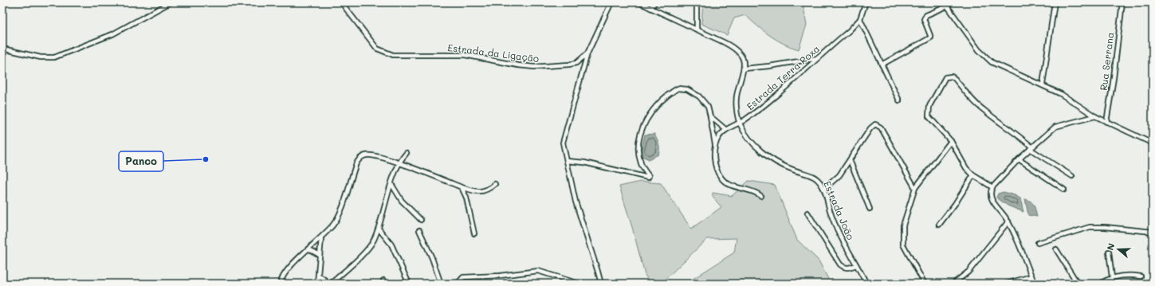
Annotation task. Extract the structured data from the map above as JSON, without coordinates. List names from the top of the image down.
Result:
{
  "streets": {
    "street": [
      "Estrada da Ligação",
      "Rua Serrana",
      "Estrada Terra Roxa",
      "Estrada João"
    ]
  },
  "crossings": [
    ["Estrada Terra Roxa", "Estrada João"]
  ],
  "places": ["Panco"],
  "north": "left"
}
